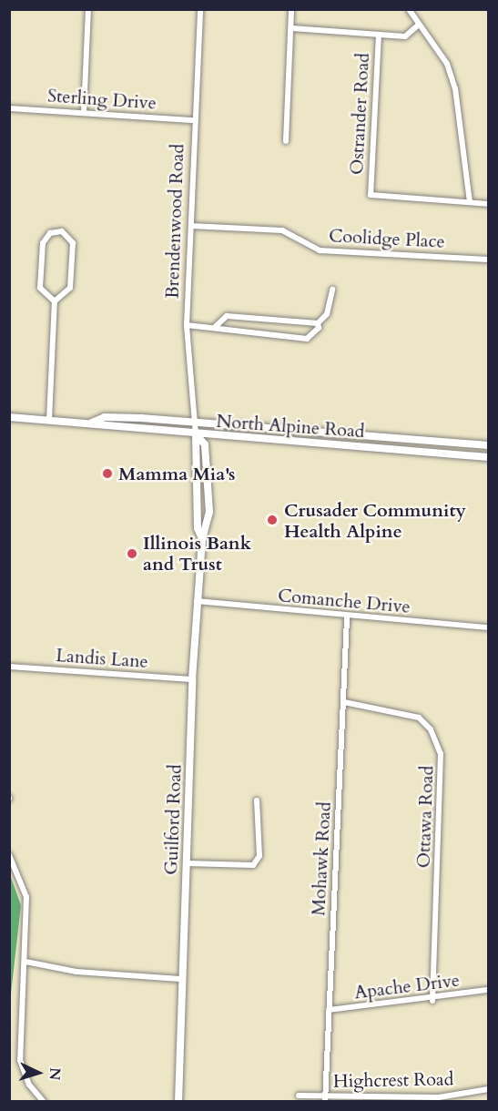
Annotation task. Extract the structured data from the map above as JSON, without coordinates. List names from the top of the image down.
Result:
{
  "streets": {
    "main road": ["North Alpine Road", "Guilford Road"],
    "street": [
      "Sterling Drive",
      "Ostrander Road",
      "Brendenwood Road",
      "Coolidge Place",
      "Comanche Drive",
      "Landis Lane",
      "Ottawa Road",
      "Mohawk Road",
      "Apache Drive",
      "Highcrest Road"
    ]
  },
  "crossings": [
    ["Sterling Drive", "Brendenwood Road"],
    ["Brendenwood Road", "Coolidge Place"],
    ["Brendenwood Road", "North Alpine Road"],
    ["Brendenwood Road", "Guilford Road"],
    ["North Alpine Road", "Guilford Road"],
    ["Comanche Drive", "Guilford Road"],
    ["Comanche Drive", "Mohawk Road"],
    ["Landis Lane", "Guilford Road"],
    ["Ottawa Road", "Mohawk Road"],
    ["Ottawa Road", "Apache Drive"],
    ["Mohawk Road", "Apache Drive"],
    ["Mohawk Road", "Highcrest Road"]
  ],
  "places": ["Mamma Mia's", "Crusader Community Health Alpine", "Illinois Bank and Trust"],
  "north": "right"
}
